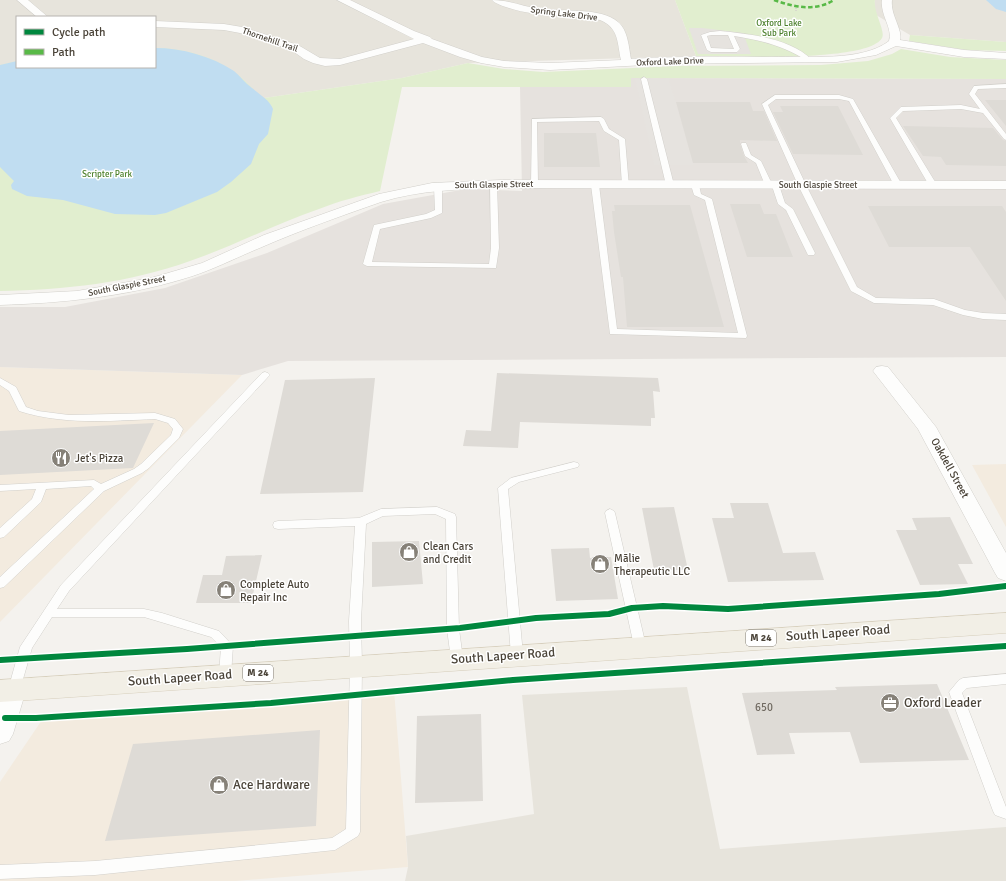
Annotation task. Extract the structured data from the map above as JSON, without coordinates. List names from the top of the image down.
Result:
{
  "streets": {
    "main road": ["South Lapeer Road", "M 24"],
    "street": [
      "Spring Lake Drive",
      "Thornehill Trail",
      "Oxford Lake Drive",
      "South Glaspie Street",
      "Oakdell Street"
    ]
  },
  "crossings": [
    ["Spring Lake Drive", "Oxford Lake Drive"],
    ["Thornehill Trail", "Oxford Lake Drive"]
  ],
  "parks": ["Oxford Lake Sub Park", "Scripter Park"],
  "places": {
    "restaurant": ["Jet's Pizza"],
    "shop": [
      "Clean Cars and Credit",
      "Mālie Therapeutic LLC",
      "Complete Auto Repair Inc",
      "Ace Hardware"
    ],
    "office": ["Oxford Leader"]
  },
  "house_numbers": ["650"],
  "legend": ["Cycle path", "Path"]
}
